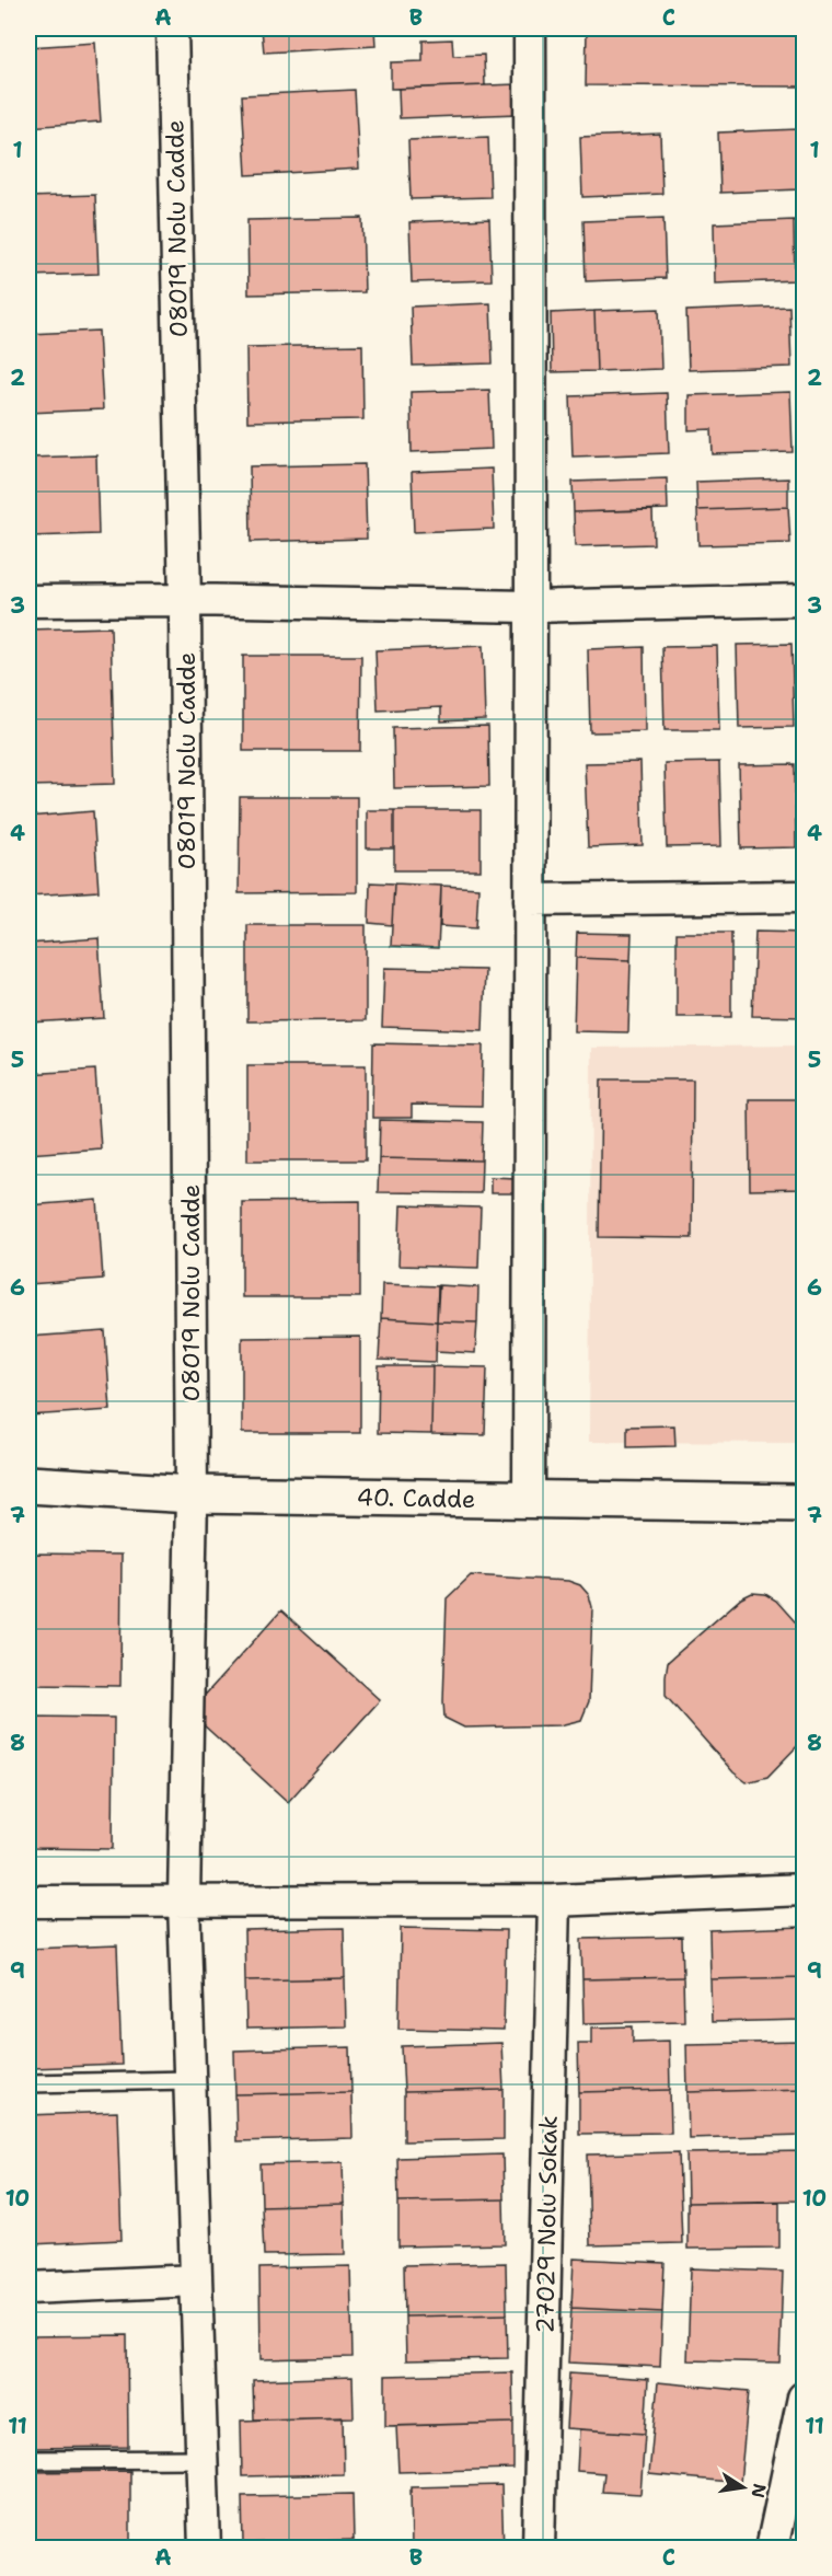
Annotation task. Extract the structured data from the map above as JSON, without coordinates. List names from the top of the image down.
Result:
{
  "streets": {
    "street": ["08019 Nolu Cadde", "40. Cadde", "27029 Nolu Sokak"]
  },
  "crossings": [
    ["08019 Nolu Cadde", "40. Cadde"]
  ],
  "north": "right",
  "grid": {
    "columns": ["A", "B", "C"],
    "rows": [
      "1",
      "2",
      "3",
      "4",
      "5",
      "6",
      "7",
      "8",
      "9",
      "10",
      "11"
    ]
  }
}
